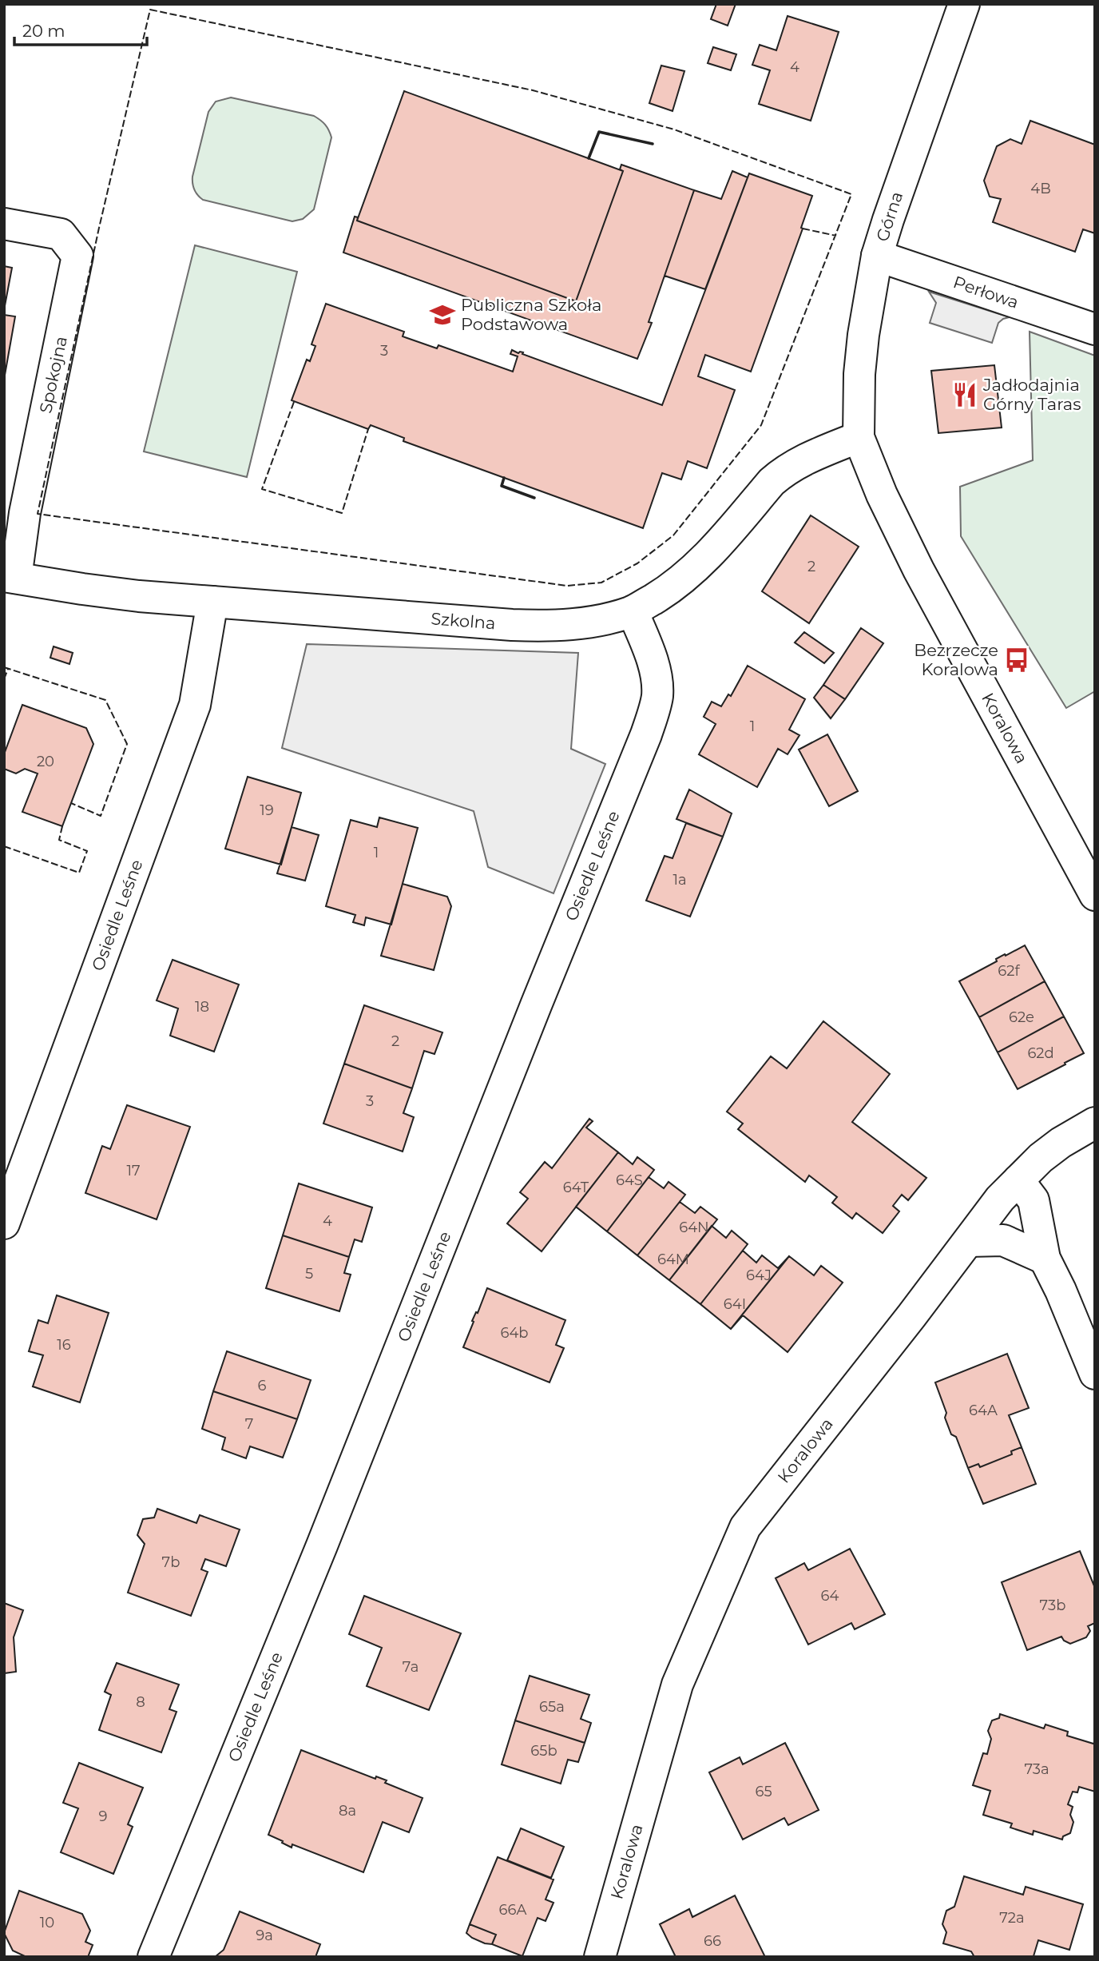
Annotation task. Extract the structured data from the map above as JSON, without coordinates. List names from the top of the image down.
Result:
{
  "streets": {
    "street": [
      "Górna",
      "Perłowa",
      "Spokojna",
      "Szkolna",
      "Koralowa",
      "Osiedle Leśne"
    ]
  },
  "crossings": [
    ["Górna", "Perłowa"],
    ["Górna", "Szkolna"],
    ["Górna", "Koralowa"],
    ["Spokojna", "Szkolna"],
    ["Szkolna", "Koralowa"],
    ["Szkolna", "Osiedle Leśne"]
  ],
  "places": {
    "school or university": ["Publiczna Szkoła Podstawowa"],
    "restaurant": ["Jadłodajnia Górny Taras"],
    "bus stop": ["Bezrzecze Koralowa"]
  },
  "house_numbers": [
    "4",
    "4B",
    "3",
    "2",
    "1",
    "20",
    "19",
    "1",
    "1a",
    "62f",
    "18",
    "62e",
    "2",
    "62d",
    "3",
    "17",
    "64S",
    "64T",
    "4",
    "64N",
    "64M",
    "5",
    "64J",
    "64I",
    "64b",
    "16",
    "6",
    "64A",
    "7",
    "7b",
    "64",
    "73b",
    "7a",
    "8",
    "65a",
    "65b",
    "73a",
    "65",
    "8a",
    "9",
    "66A",
    "72a",
    "10",
    "9a",
    "66"
  ],
  "scale_bar": "20 m"
}
